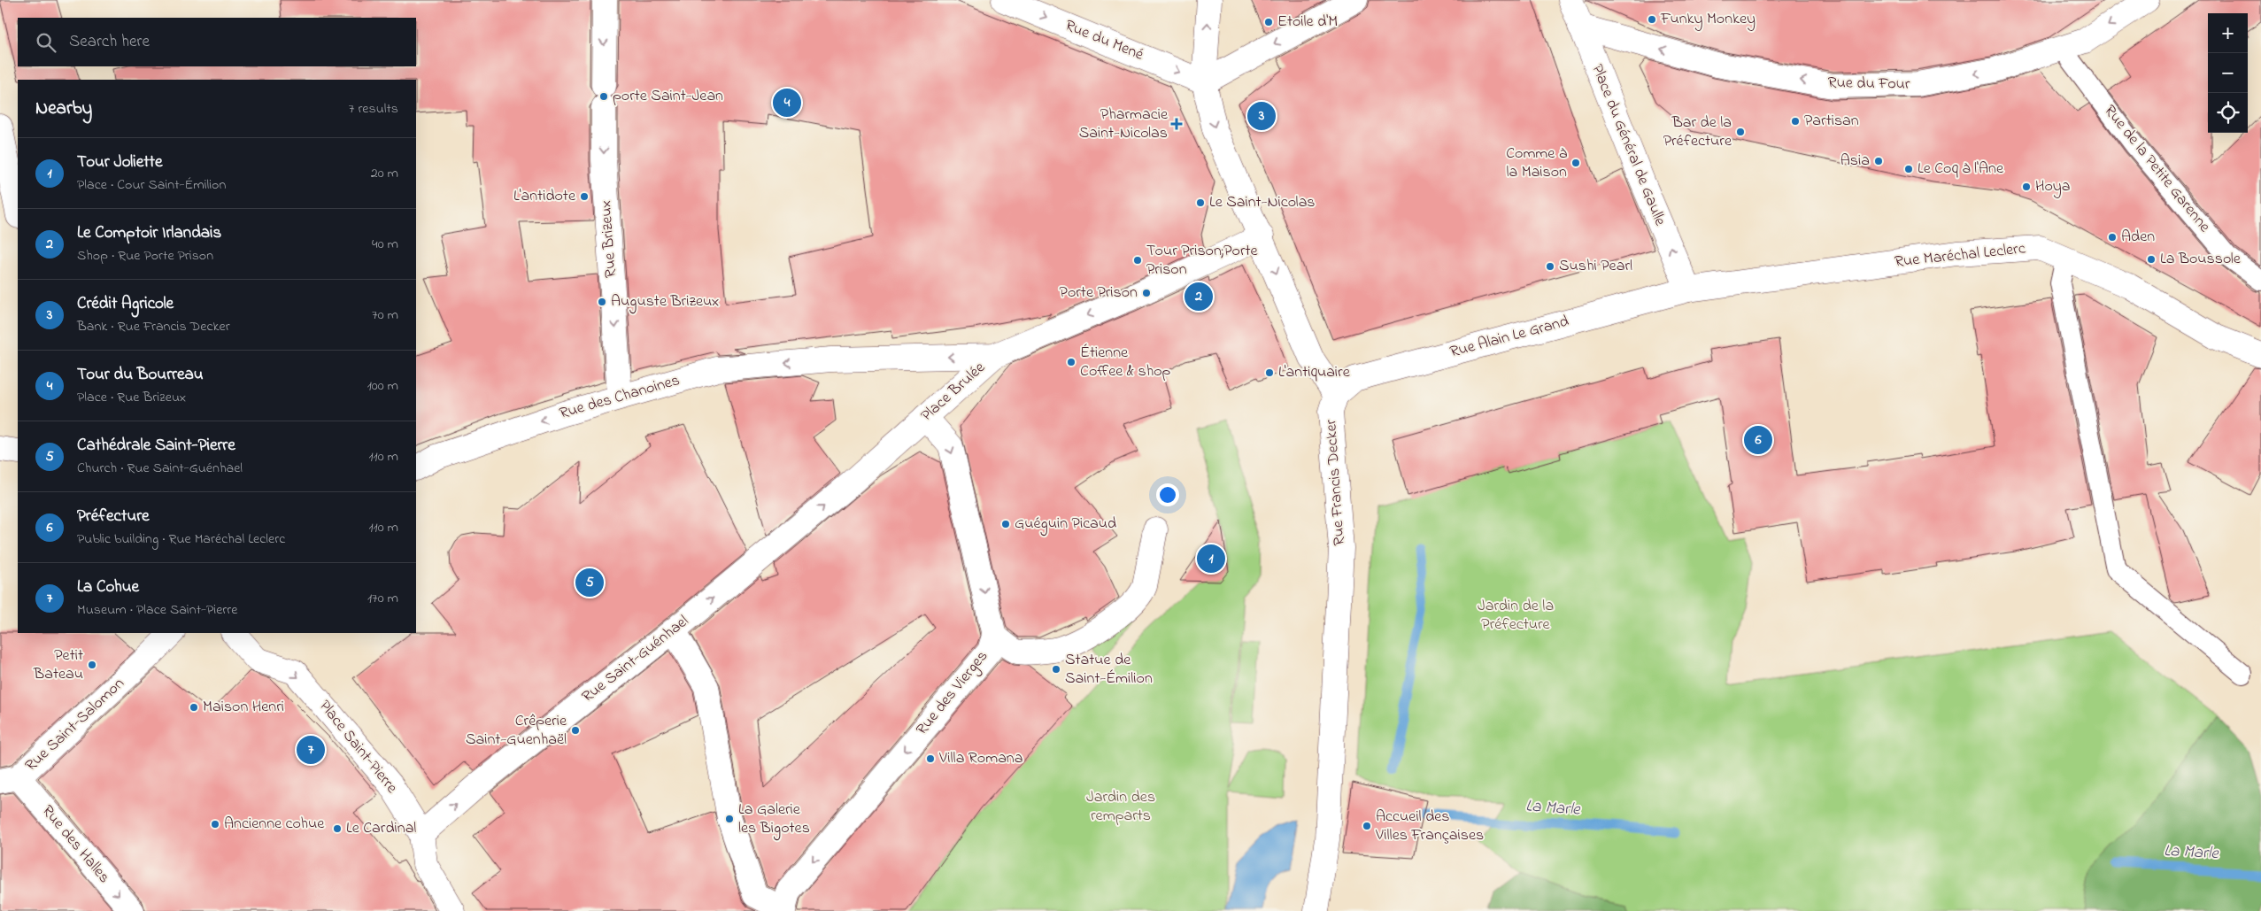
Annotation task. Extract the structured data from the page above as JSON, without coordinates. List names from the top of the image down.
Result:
{
  "streets": {
    "street": [
      "Rue du Mené",
      "Rue du Four",
      "Place du Général de Gaulle",
      "Rue Brizeux",
      "Rue Maréchal Leclerc",
      "Rue Alain Le Grand",
      "Place Brulée",
      "Rue des Chanoines",
      "Rue Francis Decker",
      "Rue Saint-Guénhael",
      "Rue des Vierges",
      "Rue Saint-Salomon",
      "Place Saint-Pierre",
      "Rue des Halles"
    ],
    "lane": ["Rue de la Petite Garenne"]
  },
  "crossings": [
    ["Rue du Four", "Place du Général de Gaulle"],
    ["Rue du Four", "Rue de la Petite Garenne"],
    ["Place du Général de Gaulle", "Rue Maréchal Leclerc"],
    ["Place du Général de Gaulle", "Rue Alain Le Grand"],
    ["Rue Brizeux", "Rue des Chanoines"],
    ["Rue Maréchal Leclerc", "Rue Alain Le Grand"],
    ["Rue Alain Le Grand", "Rue Francis Decker"],
    ["Place Brulée", "Rue des Chanoines"],
    ["Place Brulée", "Rue Saint-Guénhael"],
    ["Place Brulée", "Rue des Vierges"],
    ["Rue Saint-Guénhael", "Place Saint-Pierre"],
    ["Rue Saint-Salomon", "Rue des Halles"]
  ],
  "one_way": [
    "Rue du Mené",
    "Rue du Four",
    "Place du Général de Gaulle",
    "Rue Brizeux",
    "Place Brulée",
    "Rue des Chanoines",
    "Rue Saint-Guénhael",
    "Rue des Vierges",
    "Place Saint-Pierre",
    "Rue des Halles"
  ],
  "water": ["La Marle"],
  "parks": ["Jardin de la Préfecture", "Jardin des remparts"],
  "places": {
    "other": [
      "Funky Monkey",
      "Etoile d'M",
      "porte Saint-Jean",
      "Partisan",
      "Bar de la Préfecture",
      "Asia",
      "Comme à la Maison",
      "Le Coq à l'Ane",
      "Hoya",
      "L'antidote",
      "Le Saint-Nicolas",
      "Aden",
      "La Boussole",
      "Tour Prison;Porte Prison",
      "Sushi Pearl",
      "Porte Prison",
      "Auguste Brizeux",
      "Étienne Coffee & shop",
      "L'antiquaire",
      "Guéguin Picaud",
      "Petit Bateau",
      "Statue de Saint-Émilion",
      "Maison Henri",
      "Crêperie Saint-Guenhaël",
      "Villa Romana",
      "La Galerie les Bigotes",
      "Ancienne cohue",
      "Accueil des Villes Françaises",
      "Le Cardinal"
    ],
    "health": ["Pharmacie Saint-Nicolas"]
  },
  "page": {
    "map_buttons": ["+", "−"],
    "search": "Search here",
    "heading": ["Nearby", "7 results"],
    "pins": [
      "4",
      "3",
      "2",
      "6",
      "1",
      "5",
      "7"
    ],
    "list": [
      {
        "mark": "1",
        "name": "Tour Joliette",
        "note": "Place · Cour Saint-Émilion",
        "value": "20 m"
      },
      {
        "mark": "2",
        "name": "Le Comptoir Irlandais",
        "note": "Shop · Rue Porte Prison",
        "value": "40 m"
      },
      {
        "mark": "3",
        "name": "Crédit Agricole",
        "note": "Bank · Rue Francis Decker",
        "value": "70 m"
      },
      {
        "mark": "4",
        "name": "Tour du Bourreau",
        "note": "Place · Rue Brizeux",
        "value": "100 m"
      },
      {
        "mark": "5",
        "name": "Cathédrale Saint-Pierre",
        "note": "Church · Rue Saint-Guénhael",
        "value": "110 m"
      },
      {
        "mark": "6",
        "name": "Préfecture",
        "note": "Public building · Rue Maréchal Leclerc",
        "value": "110 m"
      },
      {
        "mark": "7",
        "name": "La Cohue",
        "note": "Museum · Place Saint-Pierre",
        "value": "170 m"
      }
    ]
  }
}
